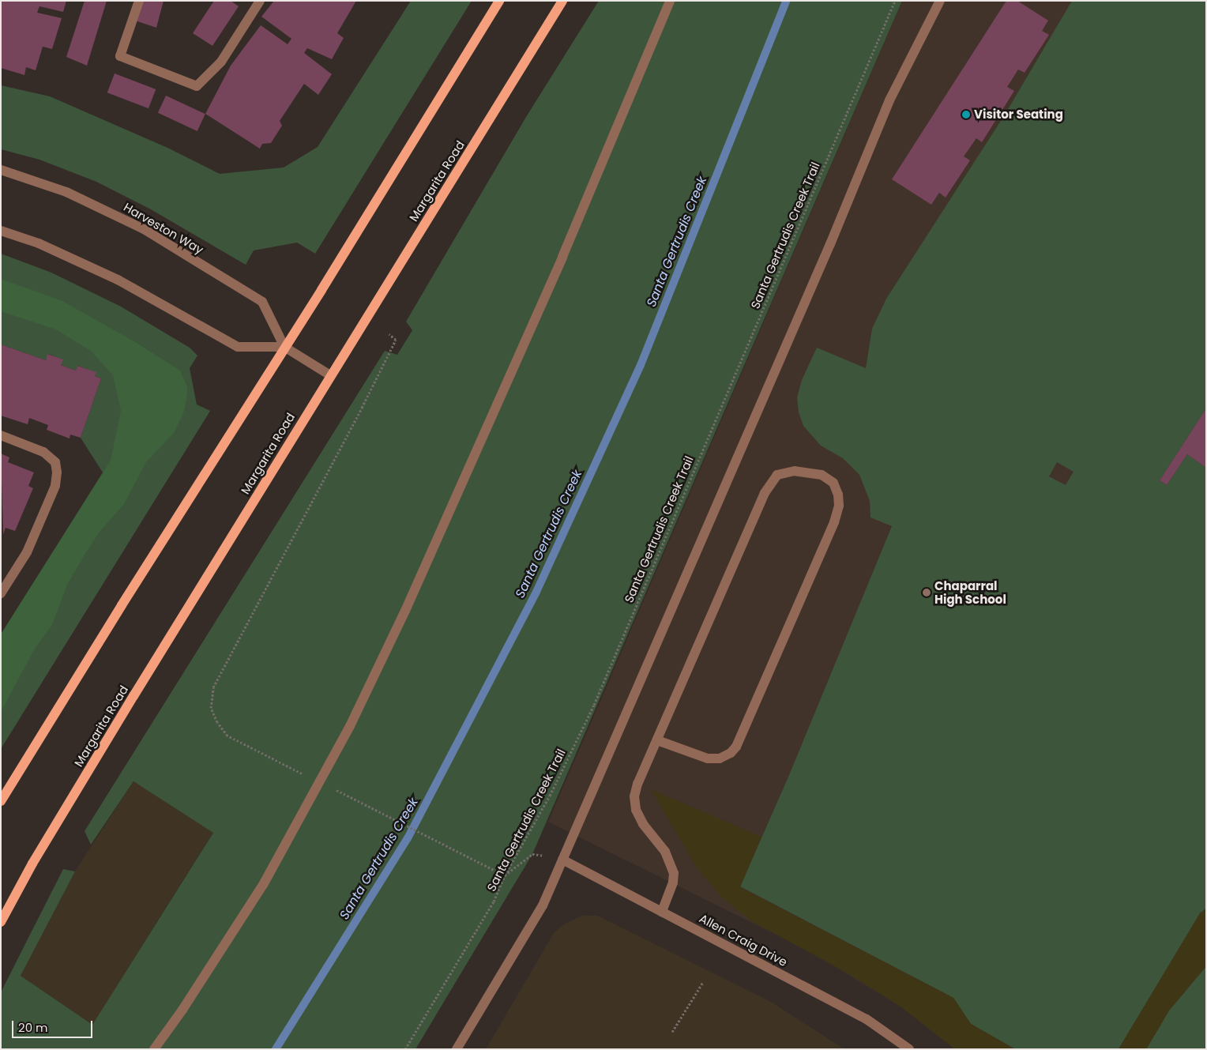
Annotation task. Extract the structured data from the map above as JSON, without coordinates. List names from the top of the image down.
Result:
{
  "streets": {
    "main road": ["Margarita Road"],
    "street": ["Harveston Way", "Allen Craig Drive"],
    "path": ["Santa Gertrudis Creek Trail"]
  },
  "water": ["Santa Gertrudis Creek"],
  "places": ["Visitor Seating", "Chaparral High School"],
  "scale_bar": "20 m"
}
